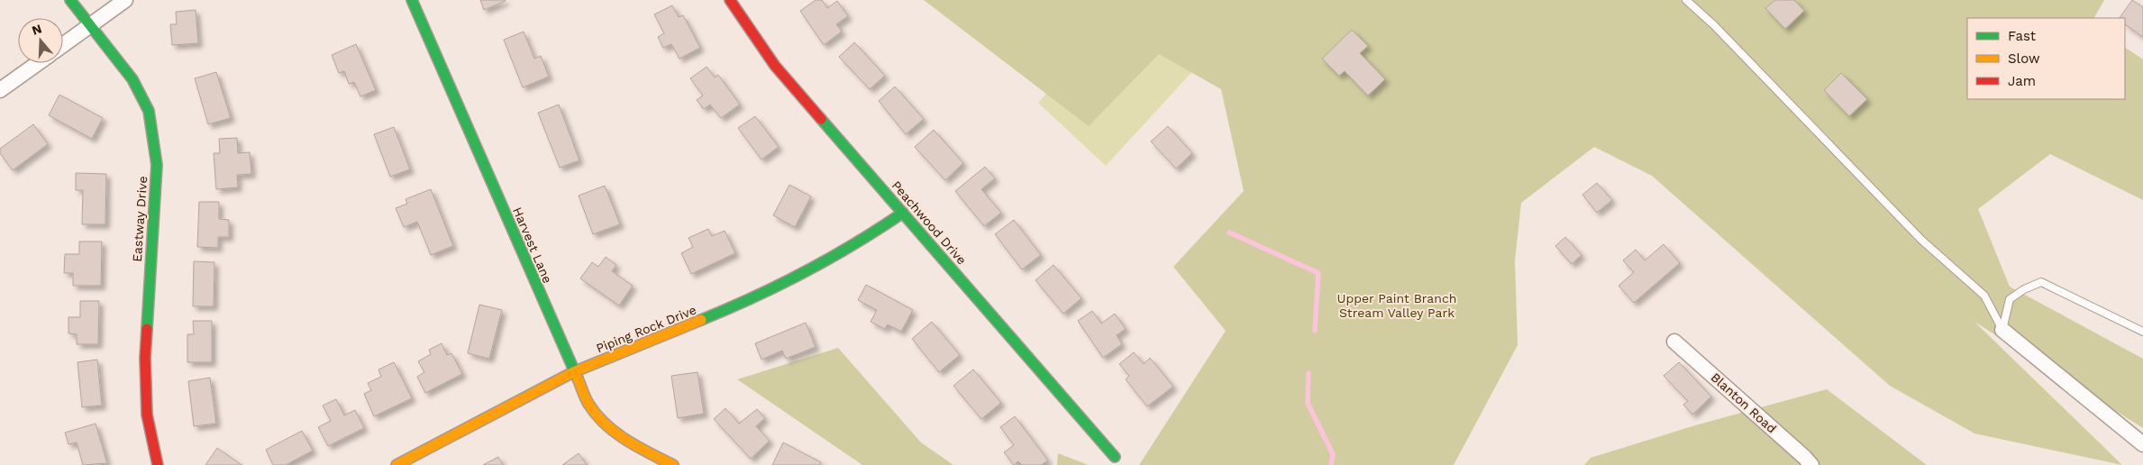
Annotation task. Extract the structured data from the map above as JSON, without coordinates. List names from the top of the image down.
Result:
{
  "streets": {
    "street": [
      "Eastway Drive",
      "Peachwood Drive",
      "Harvest Lane",
      "Piping Rock Drive",
      "Blanton Road"
    ]
  },
  "crossings": [
    ["Peachwood Drive", "Piping Rock Drive"],
    ["Harvest Lane", "Piping Rock Drive"]
  ],
  "parks": ["Upper Paint Branch Stream Valley Park"],
  "legend": ["Fast", "Slow", "Jam"],
  "north": "top"
}
